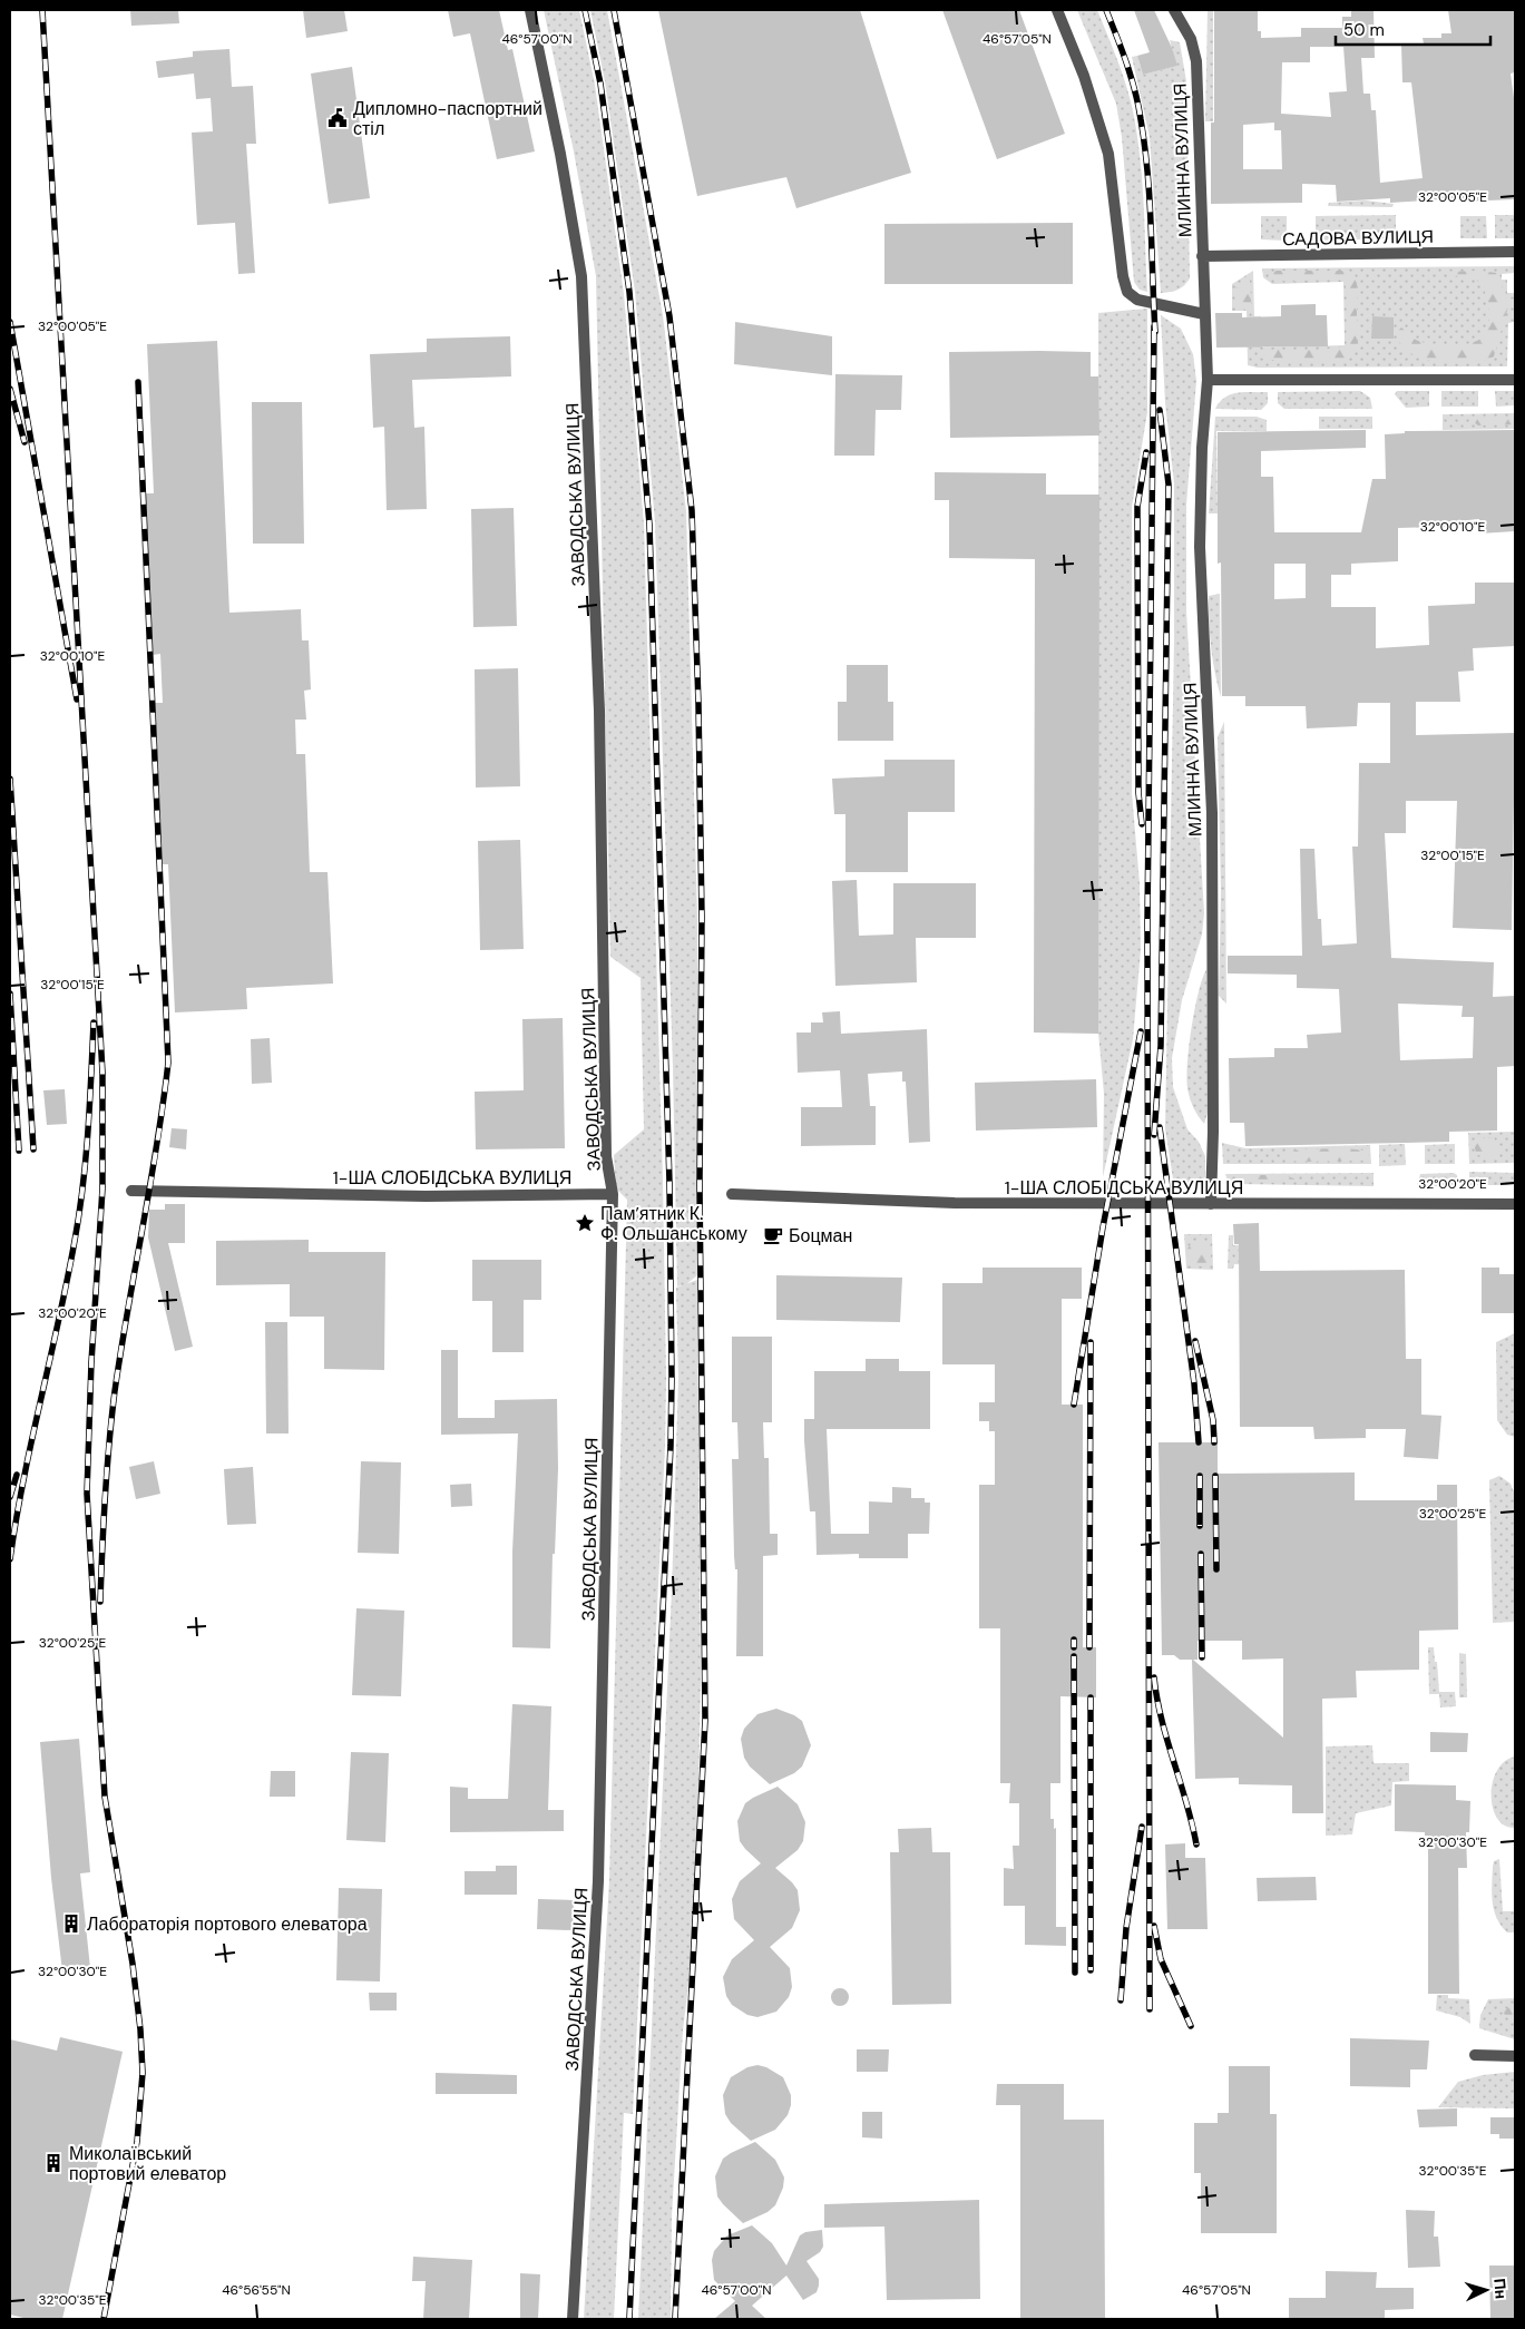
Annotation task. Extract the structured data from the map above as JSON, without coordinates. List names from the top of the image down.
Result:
{
  "streets": {
    "street": [
      "МЛИННА ВУЛИЦЯ",
      "САДОВА ВУЛИЦЯ",
      "ЗАВОДСЬКА ВУЛИЦЯ",
      "1-ША СЛОБІДСЬКА ВУЛИЦЯ"
    ]
  },
  "crossings": [
    ["МЛИННА ВУЛИЦЯ", "САДОВА ВУЛИЦЯ"],
    ["МЛИННА ВУЛИЦЯ", "1-ША СЛОБІДСЬКА ВУЛИЦЯ"],
    ["ЗАВОДСЬКА ВУЛИЦЯ", "1-ША СЛОБІДСЬКА ВУЛИЦЯ"]
  ],
  "places": {
    "public building": ["Дипломно-паспортний стіл"],
    "place": ["Пам’ятник К. Ф. Ольшанському"],
    "cafe": ["Боцман"],
    "building": ["Лабораторія портового елеватора", "Миколаївський портовий елеватор"]
  },
  "scale_bar": "50 m",
  "north": "right",
  "coordinates": [
    "46°57'00\"N",
    "46°57'05\"N",
    "32°00'05\"E",
    "32°00'10\"E",
    "32°00'15\"E",
    "32°00'20\"E",
    "32°00'25\"E",
    "32°00'30\"E",
    "32°00'35\"E",
    "46°56'55\"N"
  ]
}
